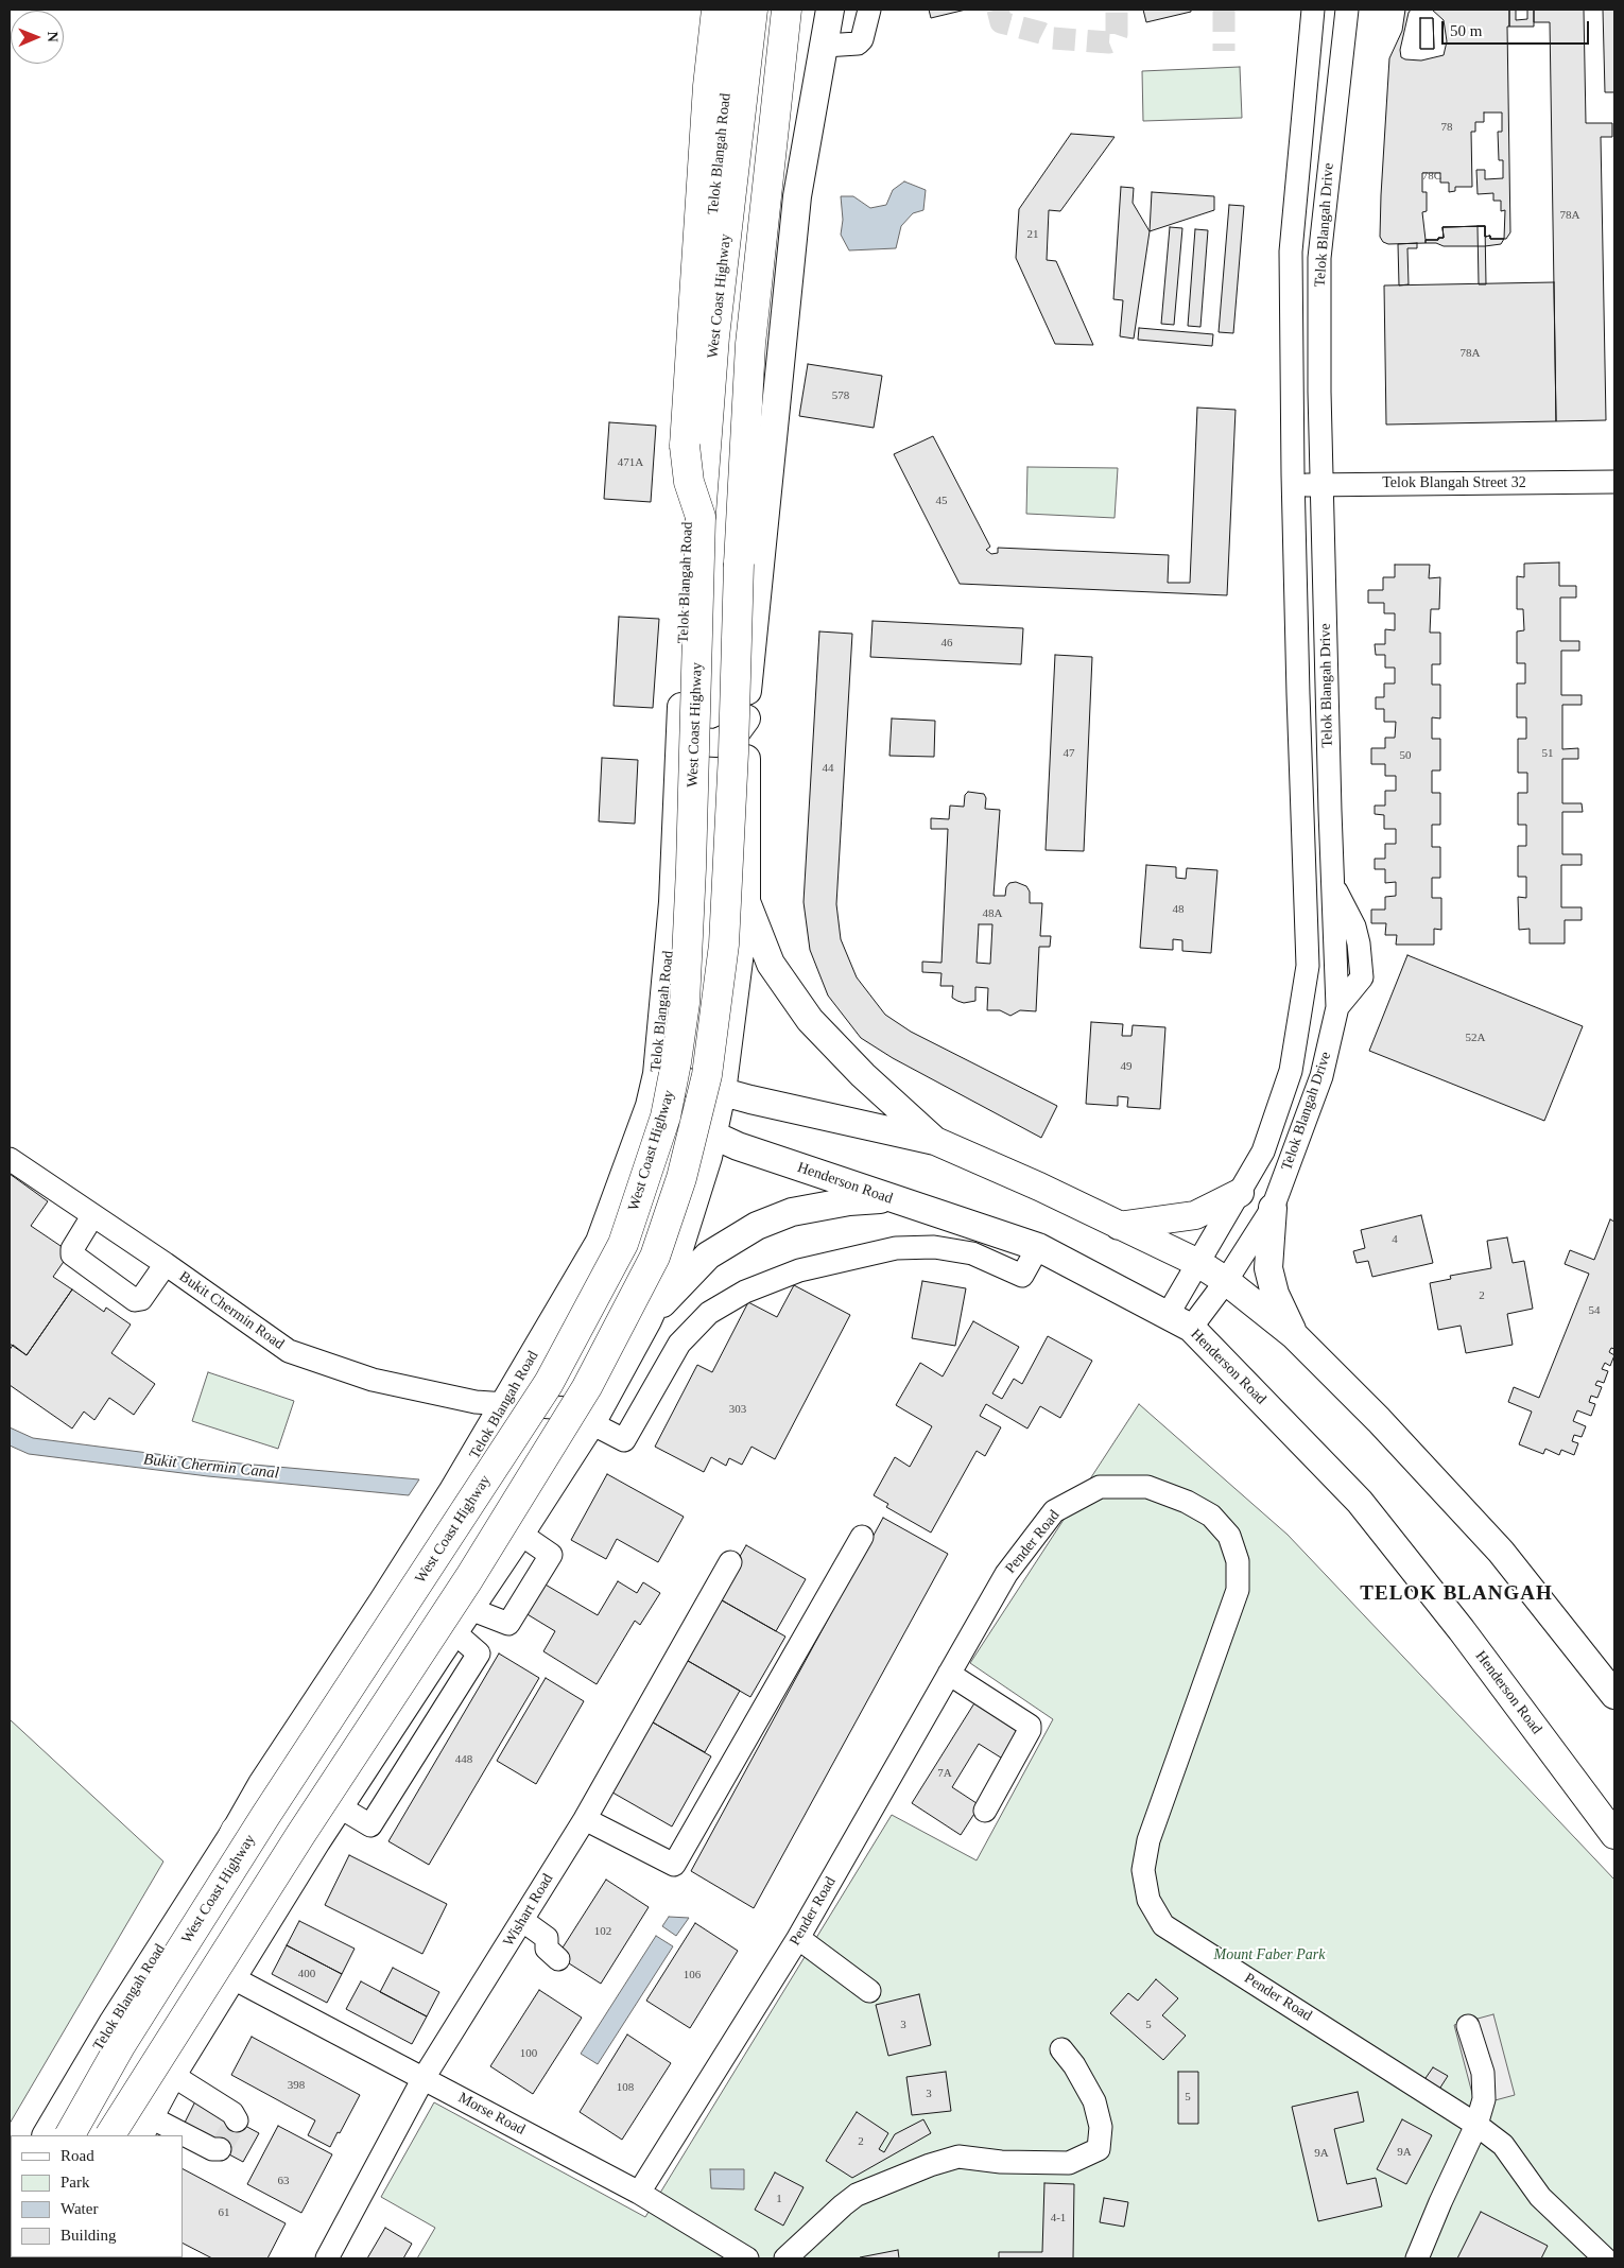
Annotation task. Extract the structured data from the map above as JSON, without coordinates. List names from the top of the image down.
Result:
{
  "streets": {
    "highway": ["West Coast Highway"],
    "main road": ["Telok Blangah Road", "Henderson Road"],
    "street": [
      "Telok Blangah Drive",
      "Telok Blangah Street 32",
      "Bukit Chermin Road",
      "Pender Road",
      "Wishart Road",
      "Morse Road"
    ]
  },
  "crossings": [
    ["Telok Blangah Road", "Henderson Road"],
    ["Telok Blangah Road", "Bukit Chermin Road"],
    ["Telok Blangah Drive", "Telok Blangah Street 32"],
    ["Telok Blangah Drive", "Henderson Road"],
    ["Pender Road", "Morse Road"],
    ["Wishart Road", "Morse Road"]
  ],
  "districts": ["TELOK BLANGAH"],
  "water": ["Bukit Chermin Canal"],
  "parks": ["Mount Faber Park"],
  "house_numbers": [
    "78",
    "78C",
    "78A",
    "21",
    "78A",
    "578",
    "471A",
    "45",
    "46",
    "47",
    "51",
    "50",
    "44",
    "48",
    "48A",
    "52A",
    "49",
    "4",
    "2",
    "54",
    "303",
    "448",
    "7A",
    "102",
    "400",
    "106",
    "3",
    "5",
    "100",
    "398",
    "108",
    "3",
    "5",
    "2",
    "9A",
    "9A",
    "63",
    "1",
    "61",
    "4-1"
  ],
  "legend": [
    "Road",
    "Park",
    "Water",
    "Building"
  ],
  "scale_bar": "50 m",
  "north": "right"
}
